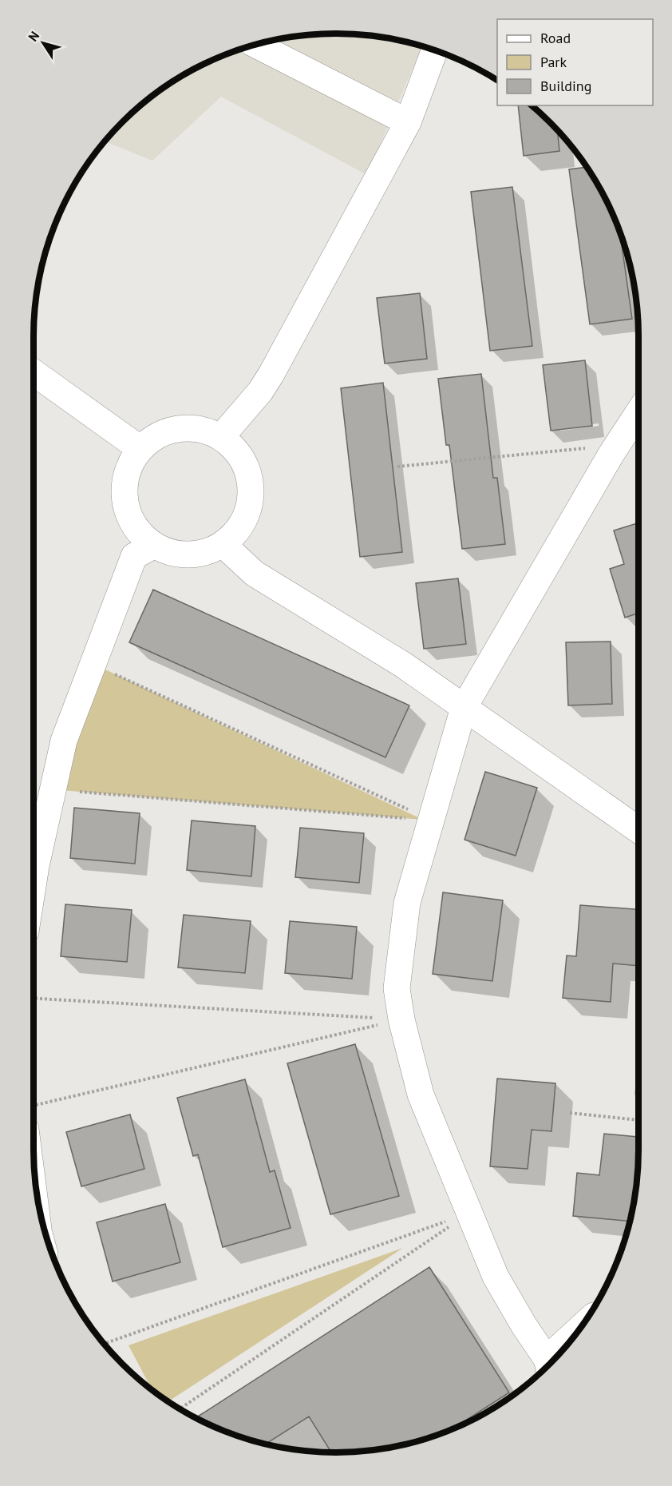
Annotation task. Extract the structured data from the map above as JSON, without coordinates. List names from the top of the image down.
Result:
{
  "legend": ["Road", "Park", "Building"],
  "north": "top left"
}
